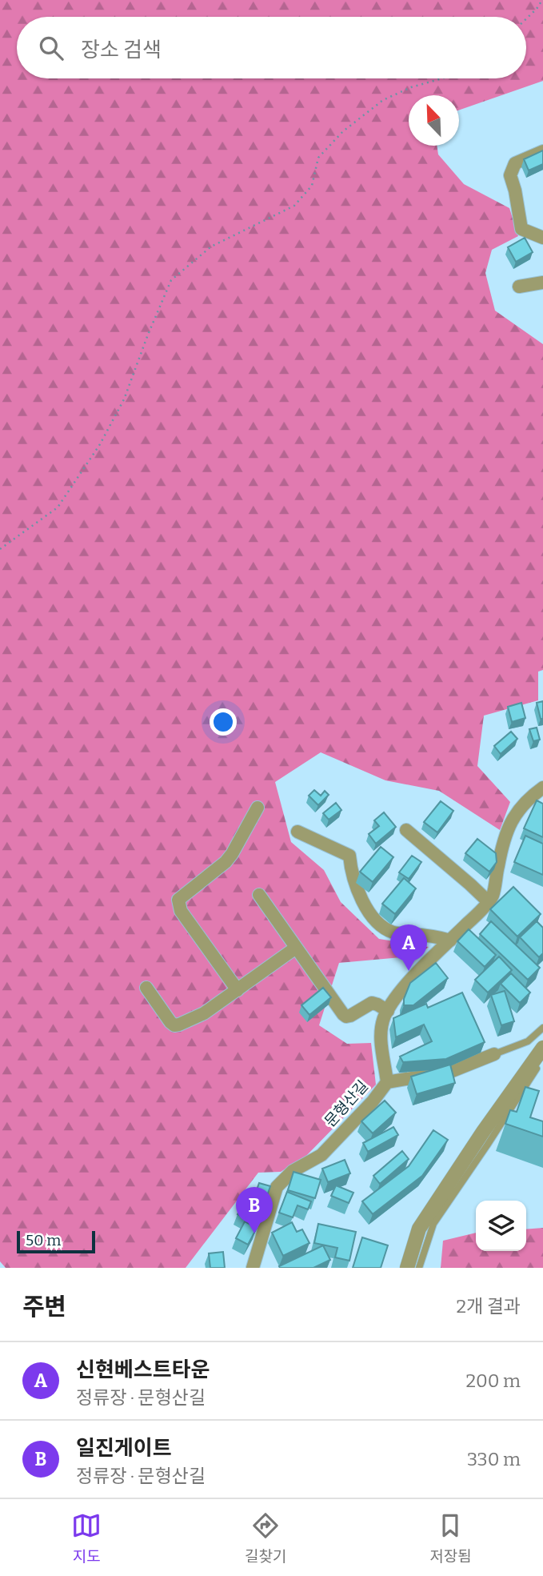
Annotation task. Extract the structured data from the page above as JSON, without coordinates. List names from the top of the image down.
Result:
{
  "streets": {
    "street": ["문형산길"]
  },
  "scale_bar": "50 m",
  "north": "top left",
  "page": {
    "search": "장소 검색",
    "pins": ["A", "B"],
    "scale": "50 m",
    "heading": ["주변", "2개 결과"],
    "list": [
      {
        "mark": "A",
        "name": "신현베스트타운",
        "note": "정류장 · 문형산길",
        "value": "200 m"
      },
      {
        "mark": "B",
        "name": "일진게이트",
        "note": "정류장 · 문형산길",
        "value": "330 m"
      }
    ],
    "nav": ["지도", "길찾기", "저장됨"]
  }
}
